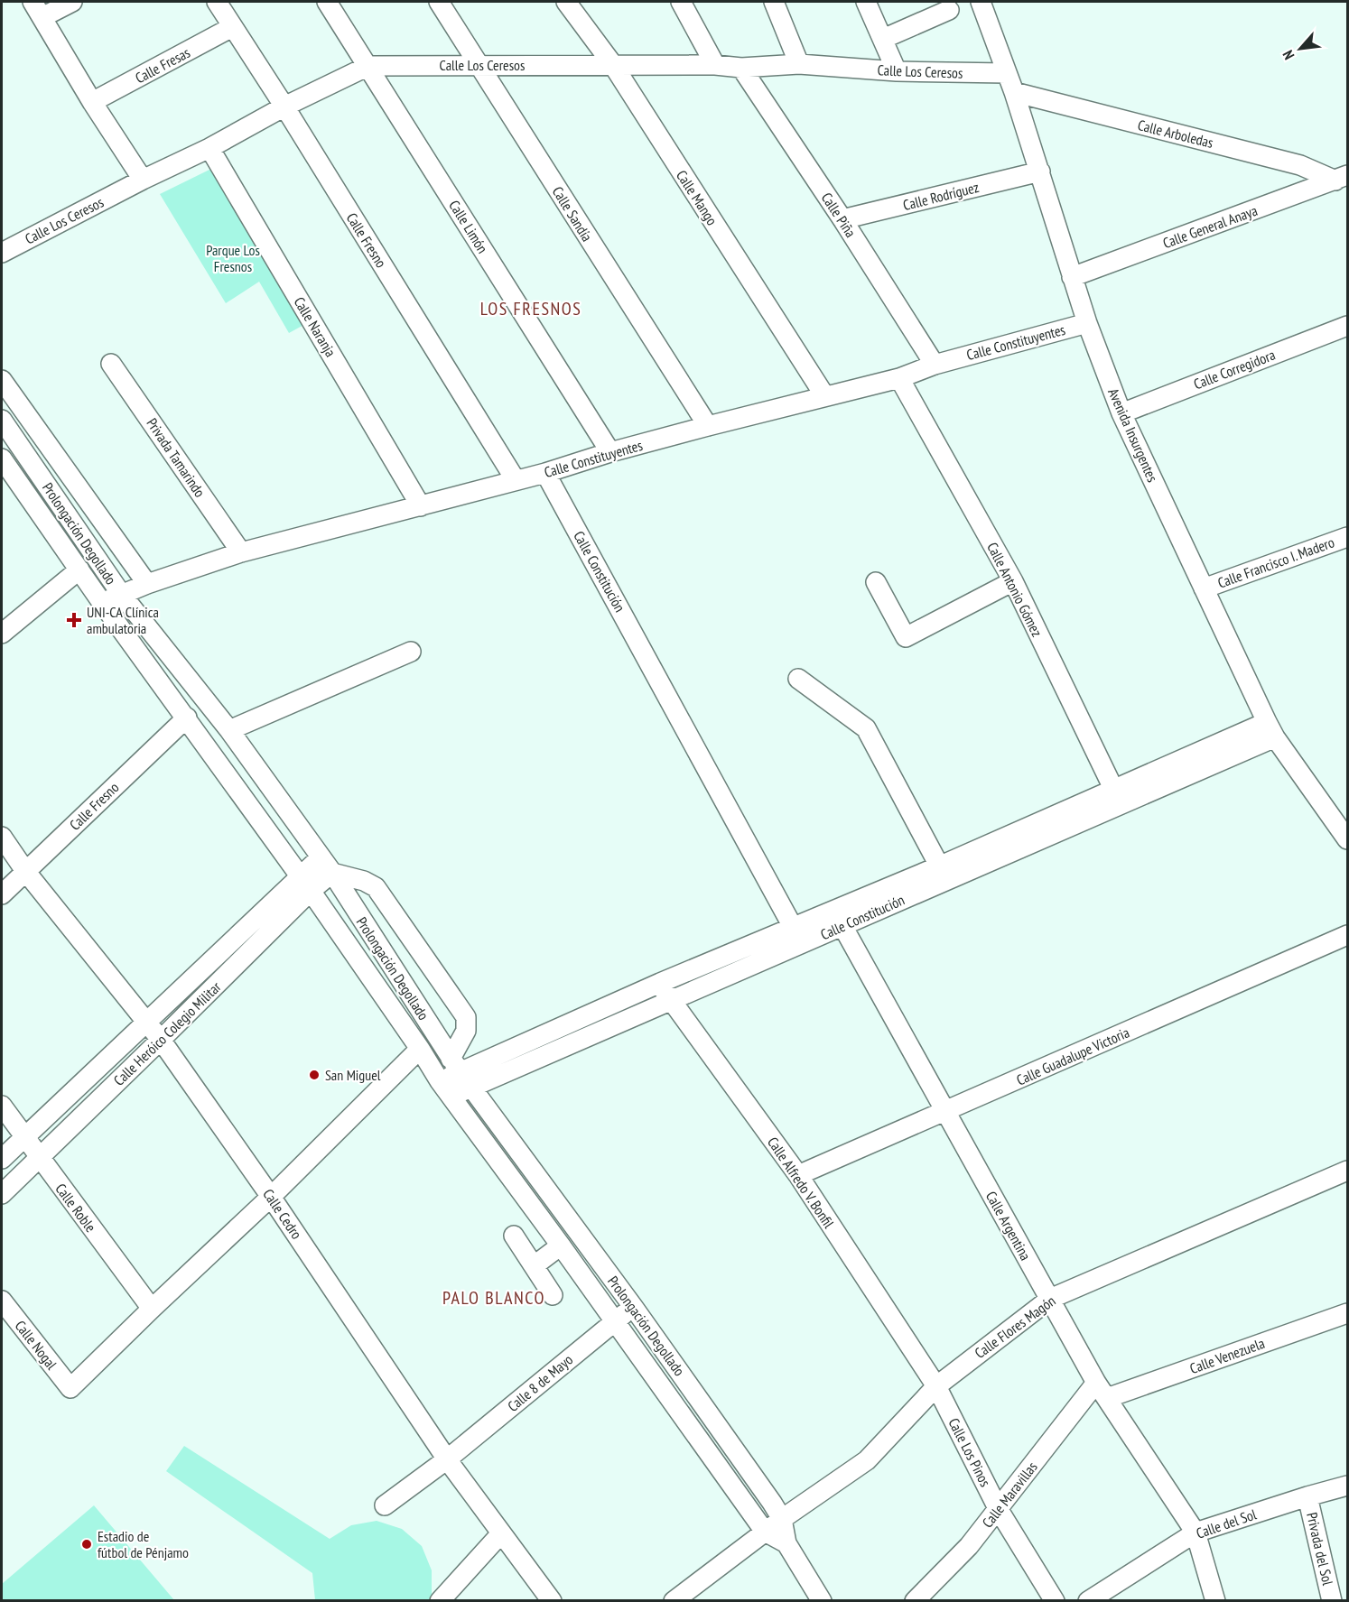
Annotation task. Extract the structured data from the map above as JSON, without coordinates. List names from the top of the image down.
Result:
{
  "streets": {
    "street": [
      "Calle Fresas",
      "Calle Los Ceresos",
      "Calle Arboledas",
      "Calle Rodríguez",
      "Calle Mango",
      "Calle Sandía",
      "Calle Piña",
      "Calle Limón",
      "Calle General Anaya",
      "Calle Fresno",
      "Calle Naranja",
      "Calle Constituyentes",
      "Calle Corregidora",
      "Avenida Insurgentes",
      "Privada Tamarindo",
      "Prolongación Degollado",
      "Calle Francisco I. Madero",
      "Calle Constitución",
      "Calle Antonio Gómez",
      "Calle Heróico Colegio Militar",
      "Calle Guadalupe Victoria",
      "Calle Alfredo V. Bonfil",
      "Calle Roble",
      "Calle Cedro",
      "Calle Argentina",
      "Calle Flores Magón",
      "Calle Nogal",
      "Calle Venezuela",
      "Calle 8 de Mayo",
      "Calle Los Pinos",
      "Calle Maravillas",
      "Calle del Sol",
      "Privada del Sol"
    ]
  },
  "crossings": [
    ["Calle Fresas", "Calle Fresno"],
    ["Calle Los Ceresos", "Calle Mango"],
    ["Calle Los Ceresos", "Calle Sandía"],
    ["Calle Los Ceresos", "Calle Piña"],
    ["Calle Los Ceresos", "Calle Limón"],
    ["Calle Los Ceresos", "Calle Fresno"],
    ["Calle Los Ceresos", "Calle Naranja"],
    ["Calle Los Ceresos", "Avenida Insurgentes"],
    ["Calle Arboledas", "Calle General Anaya"],
    ["Calle Arboledas", "Avenida Insurgentes"],
    ["Calle Rodríguez", "Calle Piña"],
    ["Calle Rodríguez", "Avenida Insurgentes"],
    ["Calle Mango", "Calle Constituyentes"],
    ["Calle Sandía", "Calle Constituyentes"],
    ["Calle Piña", "Calle Constituyentes"],
    ["Calle Limón", "Calle Constituyentes"],
    ["Calle General Anaya", "Avenida Insurgentes"],
    ["Calle Fresno", "Calle Constituyentes"],
    ["Calle Fresno", "Prolongación Degollado"],
    ["Calle Fresno", "Calle Cedro"],
    ["Calle Naranja", "Calle Constituyentes"],
    ["Calle Constituyentes", "Avenida Insurgentes"],
    ["Calle Constituyentes", "Privada Tamarindo"],
    ["Calle Constituyentes", "Prolongación Degollado"],
    ["Calle Constituyentes", "Calle Constitución"],
    ["Calle Constituyentes", "Calle Antonio Gómez"],
    ["Calle Corregidora", "Avenida Insurgentes"],
    ["Avenida Insurgentes", "Calle Francisco I. Madero"],
    ["Avenida Insurgentes", "Calle Constitución"],
    ["Prolongación Degollado", "Calle Constitución"],
    ["Prolongación Degollado", "Calle Heróico Colegio Militar"],
    ["Prolongación Degollado", "Calle Flores Magón"],
    ["Prolongación Degollado", "Calle 8 de Mayo"],
    ["Calle Constitución", "Calle Antonio Gómez"],
    ["Calle Constitución", "Calle Alfredo V. Bonfil"],
    ["Calle Constitución", "Calle Argentina"],
    ["Calle Heróico Colegio Militar", "Calle Roble"],
    ["Calle Heróico Colegio Militar", "Calle Cedro"],
    ["Calle Guadalupe Victoria", "Calle Alfredo V. Bonfil"],
    ["Calle Guadalupe Victoria", "Calle Argentina"],
    ["Calle Alfredo V. Bonfil", "Calle Flores Magón"],
    ["Calle Alfredo V. Bonfil", "Calle Los Pinos"],
    ["Calle Roble", "Calle Nogal"],
    ["Calle Cedro", "Calle 8 de Mayo"],
    ["Calle Argentina", "Calle Flores Magón"],
    ["Calle Argentina", "Calle Venezuela"],
    ["Calle Argentina", "Calle Maravillas"],
    ["Calle Argentina", "Calle del Sol"],
    ["Calle Flores Magón", "Calle Los Pinos"],
    ["Calle Venezuela", "Calle Maravillas"],
    ["Calle Los Pinos", "Calle Maravillas"],
    ["Calle del Sol", "Privada del Sol"]
  ],
  "districts": ["LOS FRESNOS", "PALO BLANCO"],
  "parks": ["Parque Los Fresnos"],
  "places": {
    "health": ["UNI-CA Clínica ambulatoria"],
    "other": ["San Miguel", "Estadio de fútbol de Pénjamo"]
  },
  "north": "bottom left"
}
